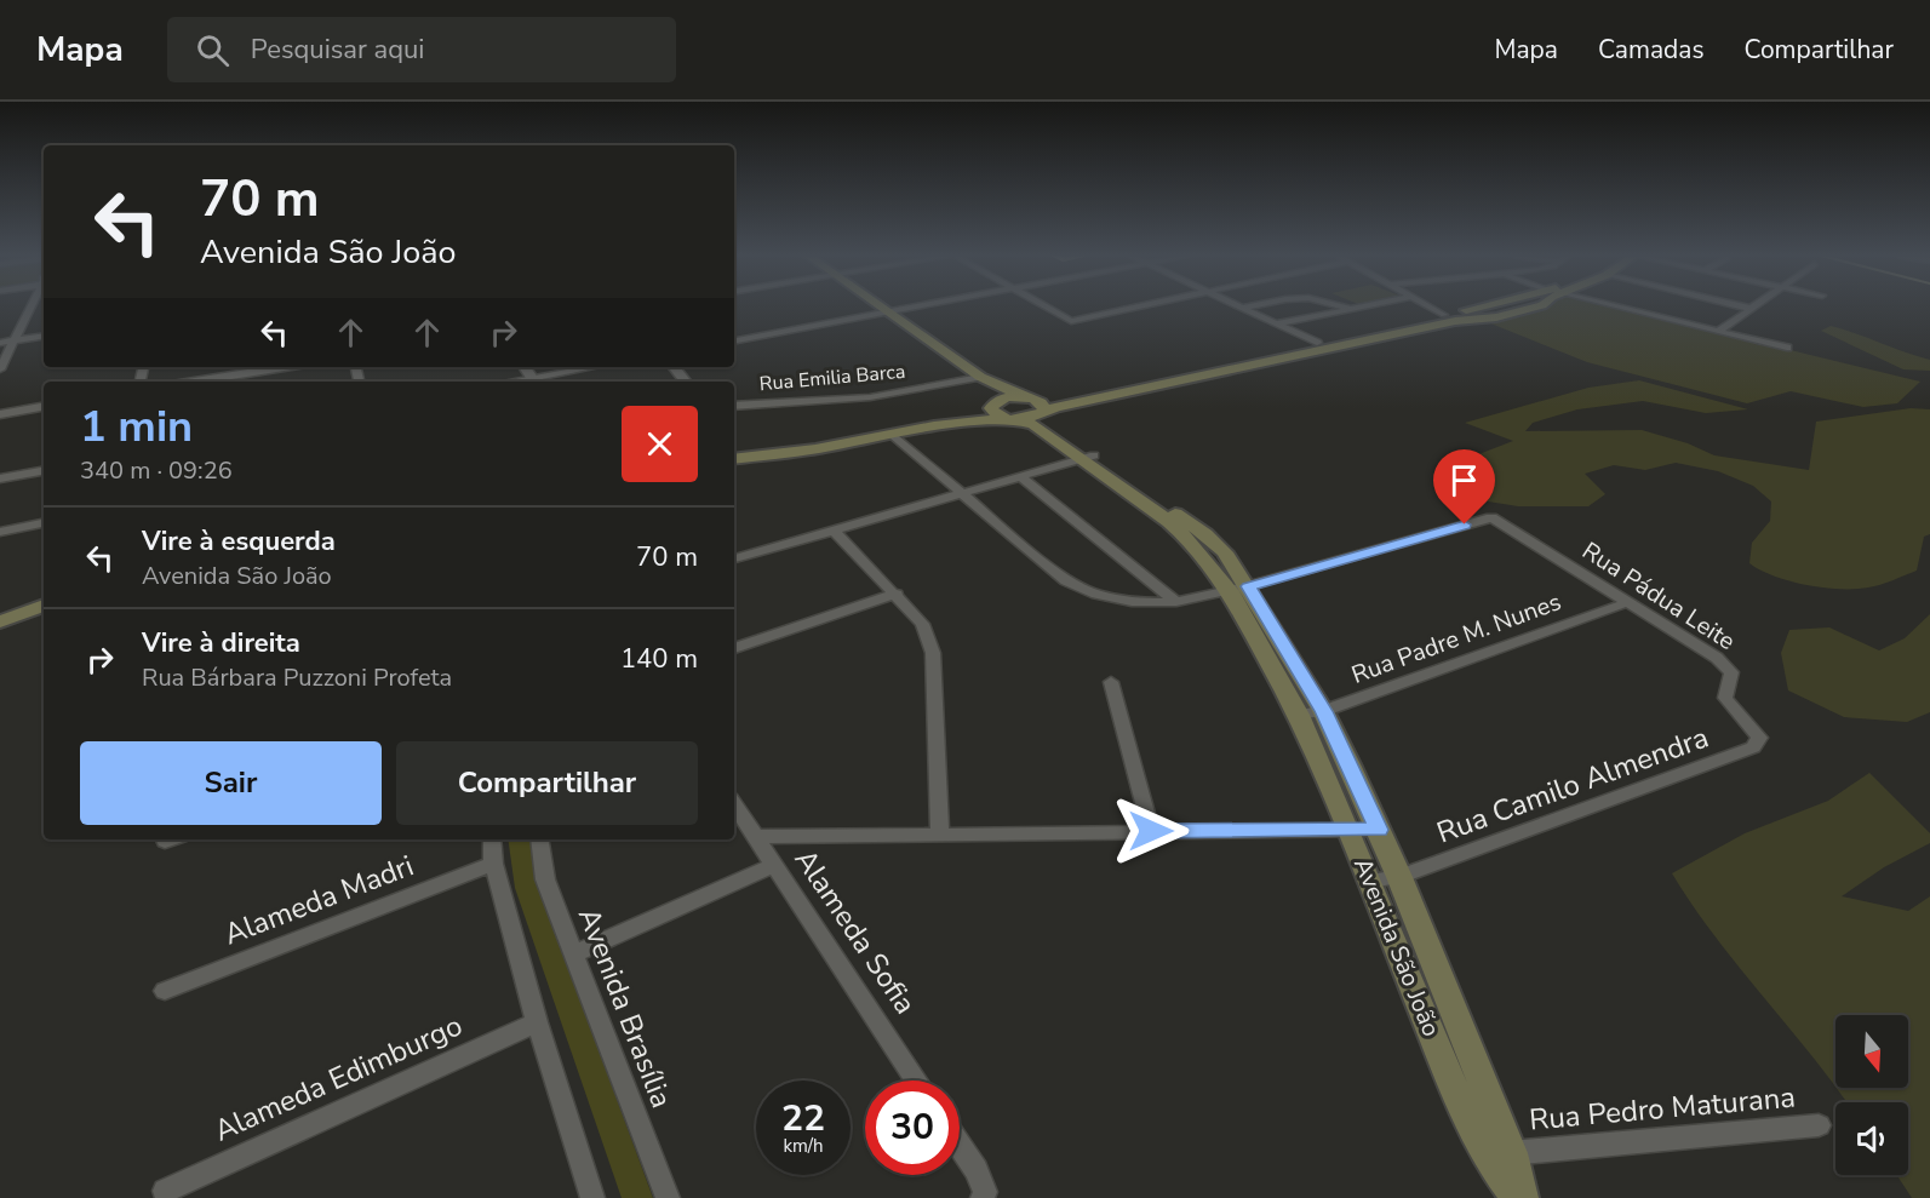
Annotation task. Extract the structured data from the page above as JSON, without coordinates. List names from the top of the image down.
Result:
{
  "streets": {
    "main road": ["Avenida São João"],
    "street": [
      "Rua Emilia Barca",
      "Rua Pádua Leite",
      "Rua Padre M. Nunes",
      "Rua Camilo Almendra",
      "Alameda Madri",
      "Alameda Sofia",
      "Avenida Brasília",
      "Alameda Edimburgo",
      "Rua Pedro Maturana"
    ]
  },
  "crossings": [
    ["Rua Emilia Barca", "Avenida São João"],
    ["Rua Pádua Leite", "Rua Padre M. Nunes"],
    ["Rua Pádua Leite", "Rua Camilo Almendra"],
    ["Rua Pádua Leite", "Avenida São João"],
    ["Rua Padre M. Nunes", "Avenida São João"],
    ["Rua Camilo Almendra", "Avenida São João"],
    ["Avenida São João", "Rua Pedro Maturana"]
  ],
  "north": "bottom",
  "page": {
    "header": "Mapa",
    "search": "Pesquisar aqui",
    "nav": ["Mapa", "Camadas", "Compartilhar"],
    "turn": ["70 m", "Avenida São João"],
    "heading": ["1 min", "340 m · 09:26"],
    "list": [
      {
        "name": "Vire à esquerda",
        "note": "Avenida São João",
        "value": "70 m"
      },
      {
        "name": "Vire à direita",
        "note": "Rua Bárbara Puzzoni Profeta",
        "value": "140 m"
      }
    ],
    "buttons": ["Sair", "Compartilhar"],
    "speed": "22 km/h",
    "limit": "30"
  }
}
